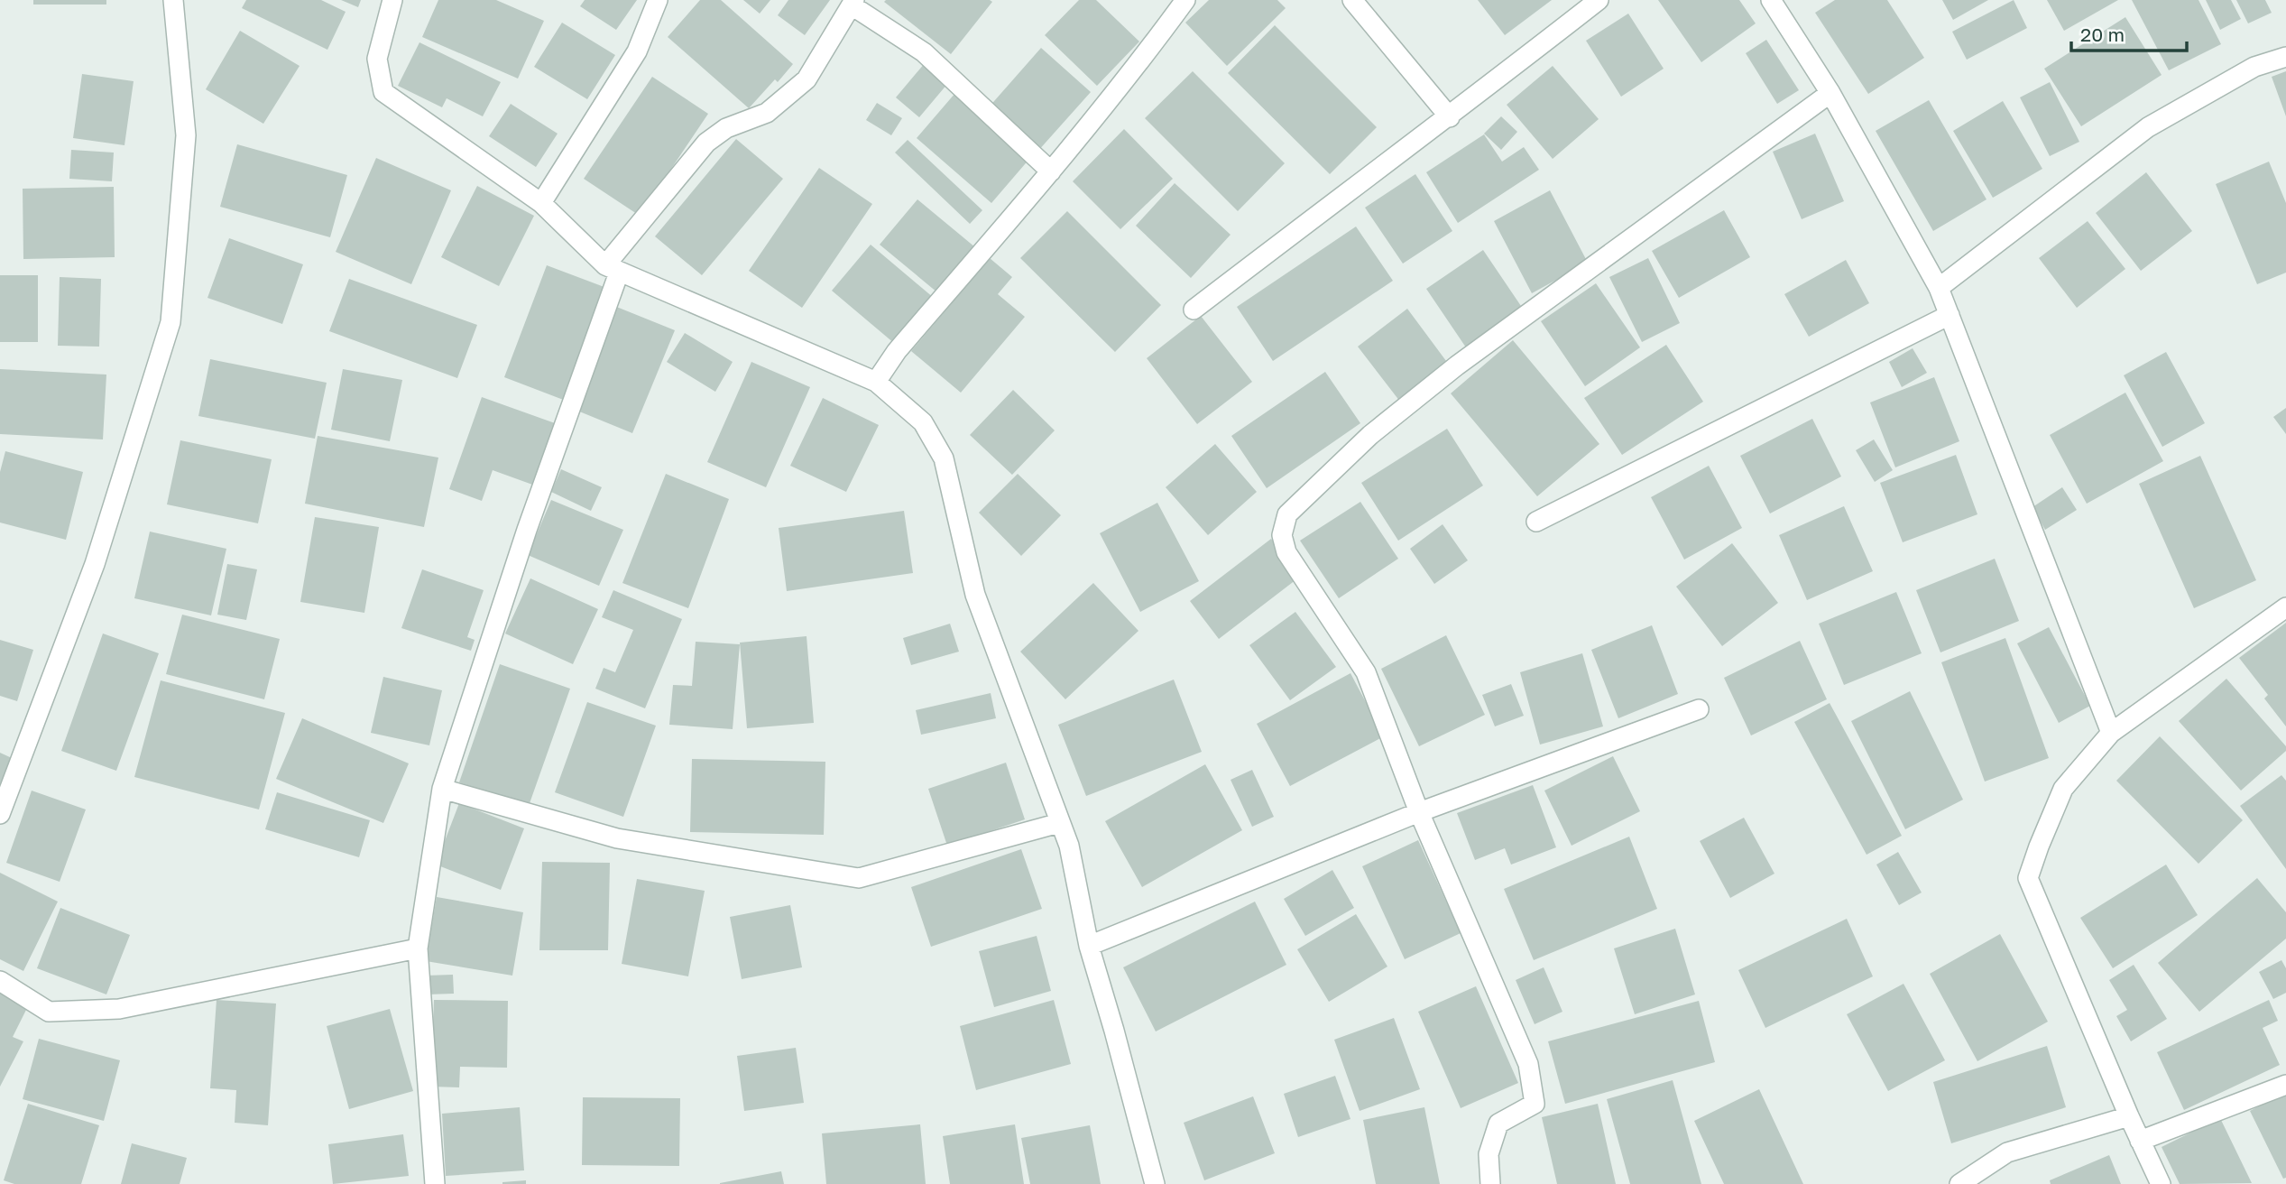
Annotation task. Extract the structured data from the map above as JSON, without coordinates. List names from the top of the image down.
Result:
{
  "scale_bar": "20 m"
}
